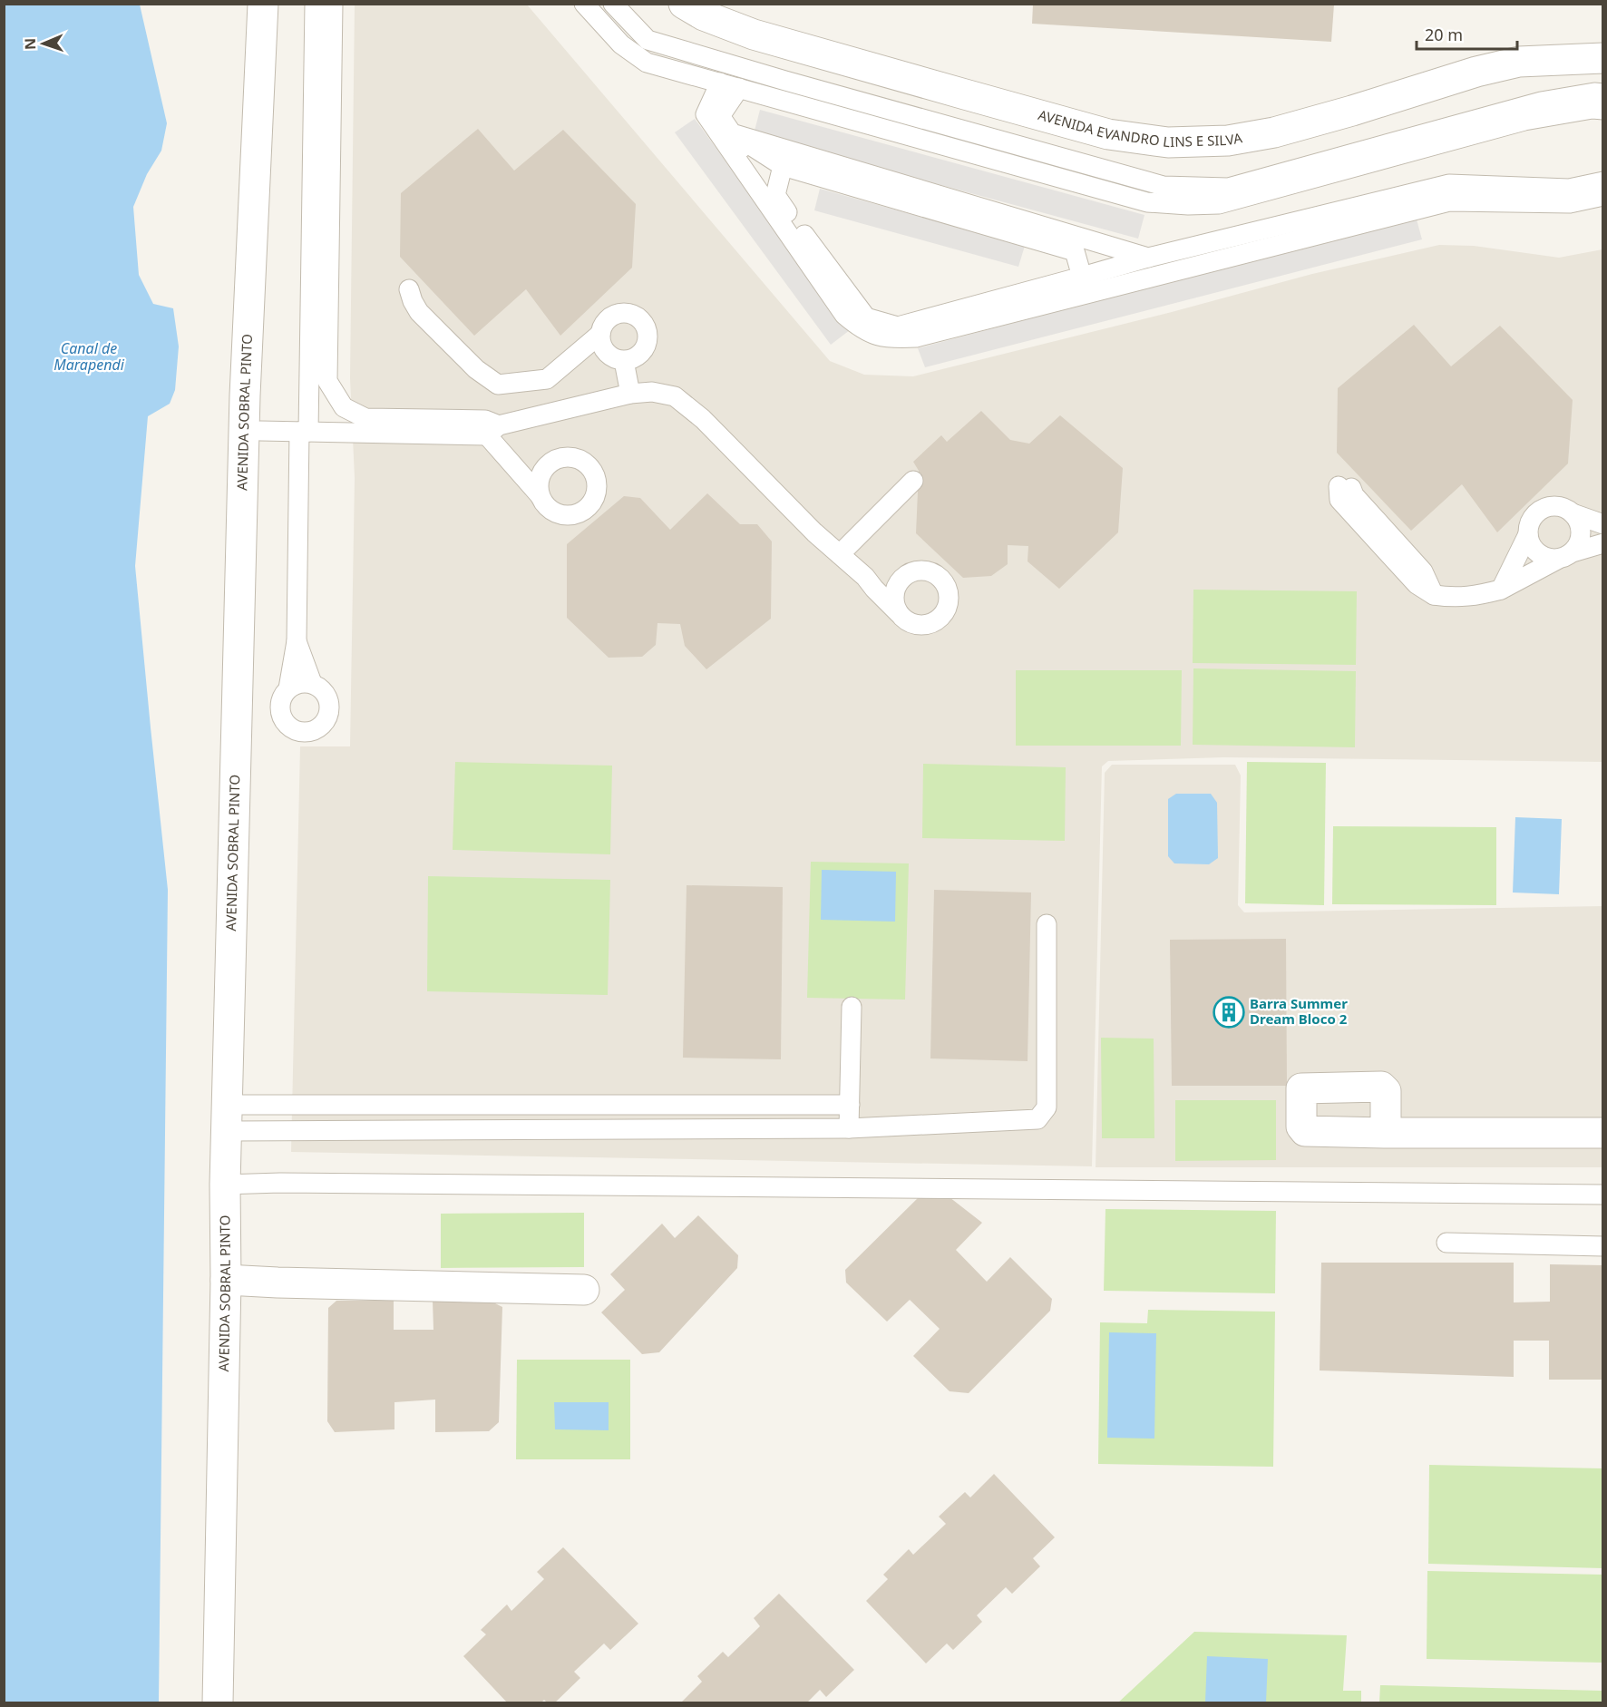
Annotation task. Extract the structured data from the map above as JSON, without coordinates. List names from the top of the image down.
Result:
{
  "streets": {
    "street": ["AVENIDA EVANDRO LINS E SILVA", "AVENIDA SOBRAL PINTO"]
  },
  "water": ["Canal de Marapendi"],
  "places": {
    "building": ["Barra Summer Dream Bloco 2"]
  },
  "scale_bar": "20 m",
  "north": "left"
}
